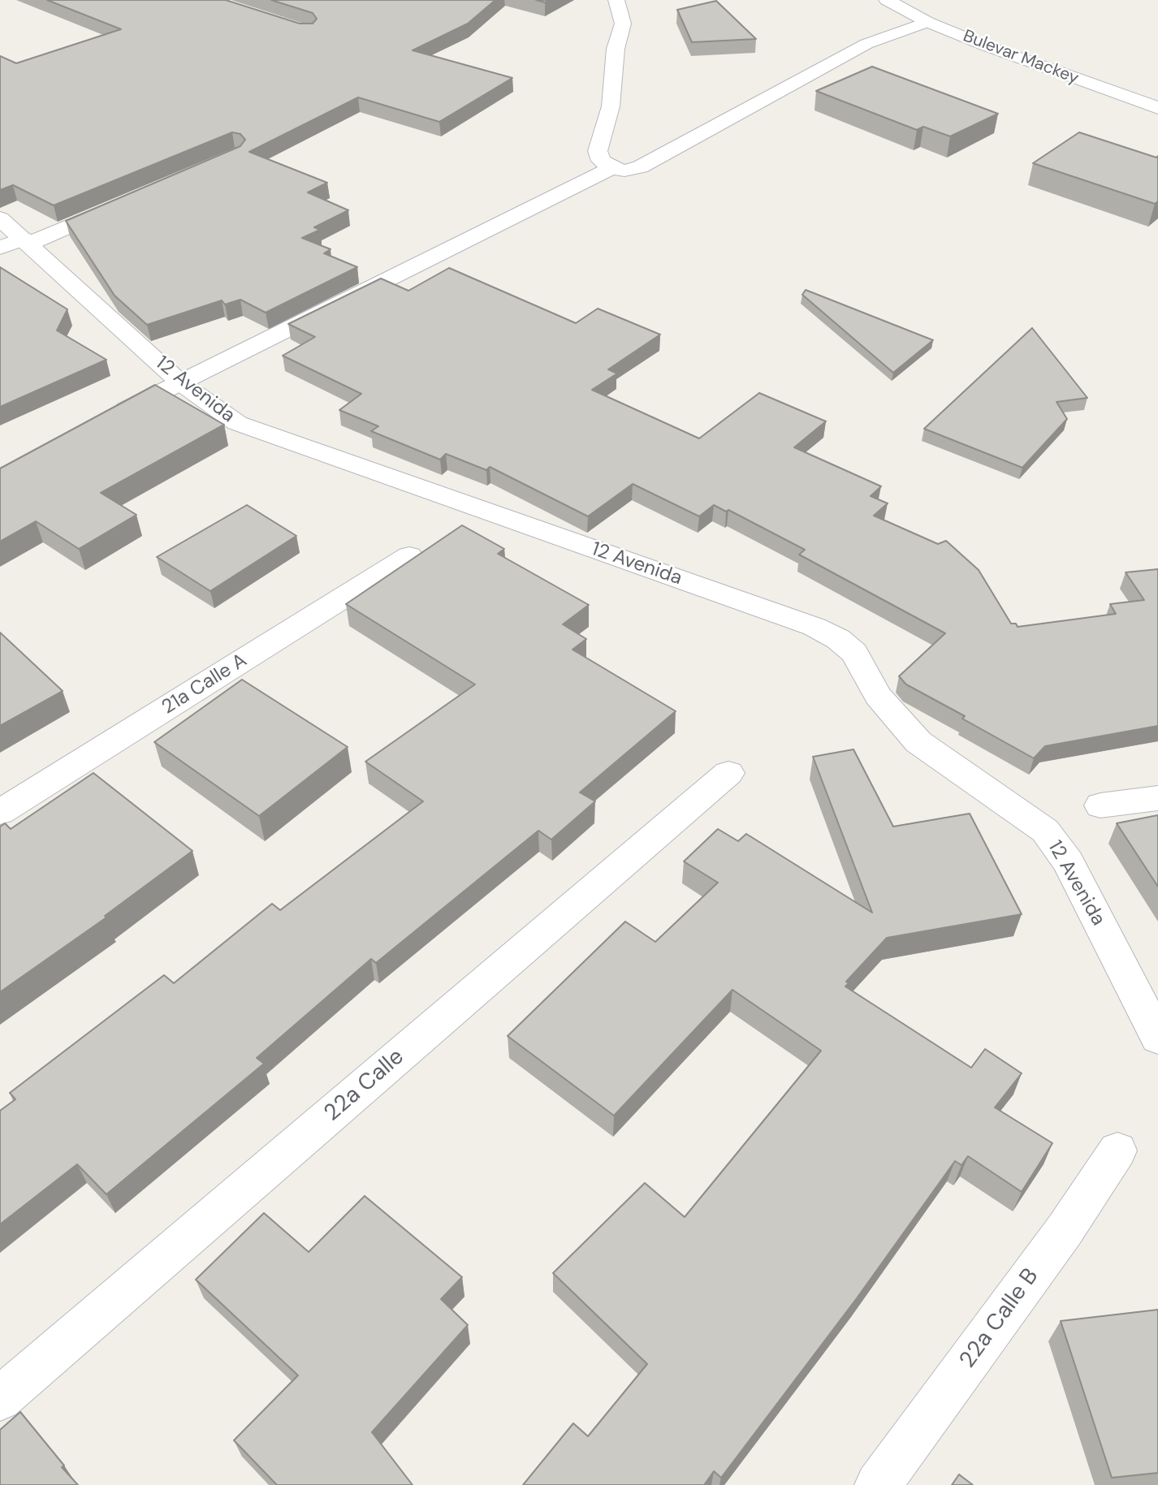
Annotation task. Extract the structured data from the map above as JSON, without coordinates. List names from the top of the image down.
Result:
{
  "streets": {
    "street": [
      "Bulevar Mackey",
      "12 Avenida",
      "21a Calle A",
      "22a Calle",
      "22a Calle B"
    ]
  }
}
